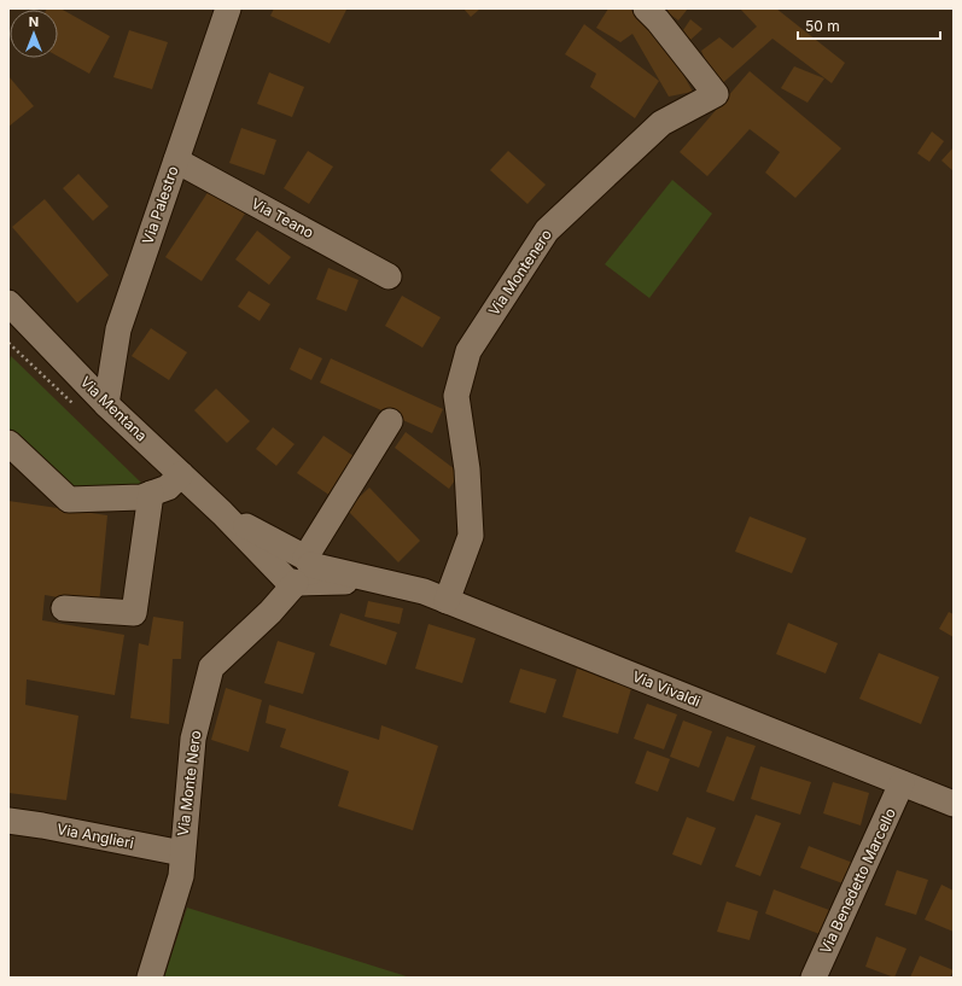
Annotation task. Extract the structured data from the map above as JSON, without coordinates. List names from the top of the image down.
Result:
{
  "streets": {
    "street": [
      "Via Palestro",
      "Via Teano",
      "Via Montenero",
      "Via Mentana",
      "Via Vivaldi",
      "Via Monte Nero",
      "Via Anglieri",
      "Via Benedetto Marcello"
    ]
  },
  "crossings": [
    ["Via Palestro", "Via Teano"],
    ["Via Palestro", "Via Mentana"],
    ["Via Montenero", "Via Vivaldi"],
    ["Via Mentana", "Via Vivaldi"],
    ["Via Mentana", "Via Monte Nero"],
    ["Via Vivaldi", "Via Monte Nero"],
    ["Via Vivaldi", "Via Benedetto Marcello"],
    ["Via Monte Nero", "Via Anglieri"]
  ],
  "scale_bar": "50 m",
  "north": "top"
}
